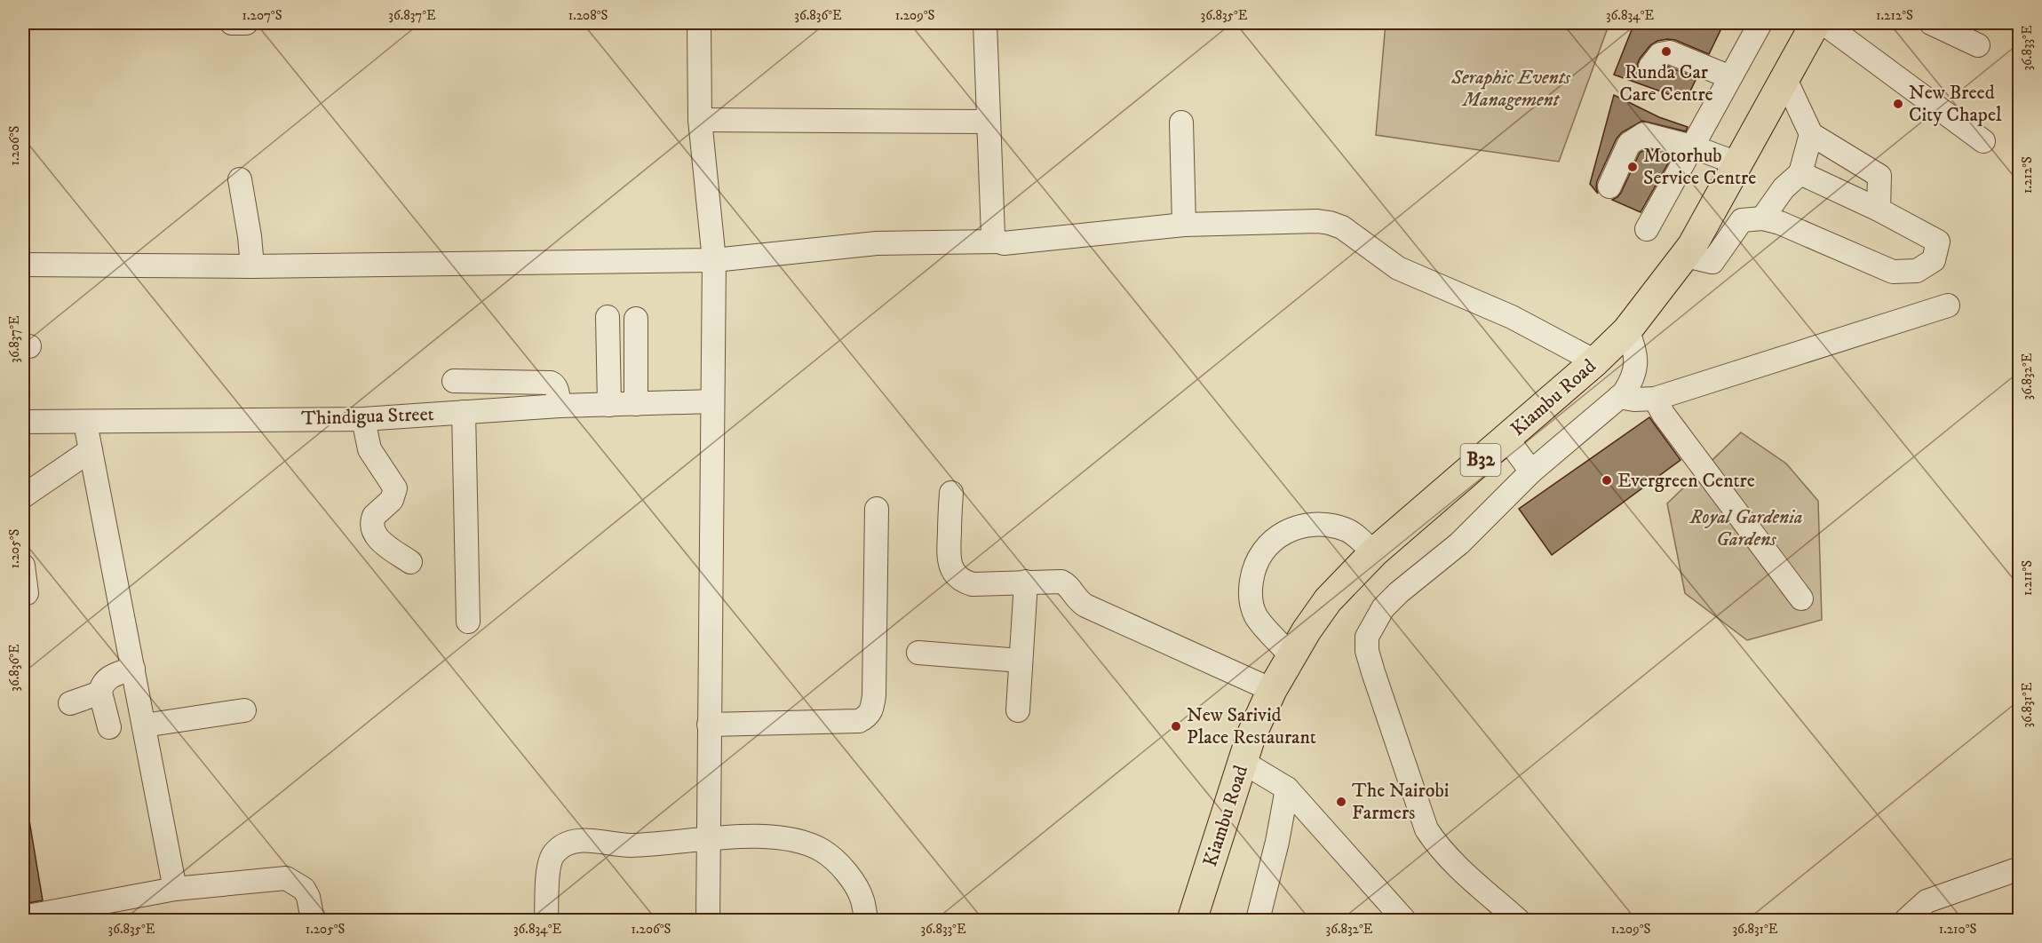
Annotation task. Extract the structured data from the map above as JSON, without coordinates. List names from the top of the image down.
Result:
{
  "streets": {
    "highway": ["Kiambu Road", "B32"],
    "street": ["Thindigua Street"]
  },
  "parks": ["Seraphic Events Management", "Royal Gardenia Gardens"],
  "places": [
    "Runda Car Care Centre",
    "New Breed City Chapel",
    "Motorhub Service Centre",
    "Evergreen Centre",
    "New Sarivid Place Restaurant",
    "The Nairobi Farmers"
  ],
  "coordinates": [
    "1.207°S",
    "36.837°E",
    "1.208°S",
    "36.836°E",
    "1.209°S",
    "36.835°E",
    "36.834°E",
    "1.212°S",
    "36.833°E",
    "1.206°S",
    "36.832°E",
    "1.205°S",
    "1.211°S",
    "36.831°E",
    "1.210°S"
  ]
}
